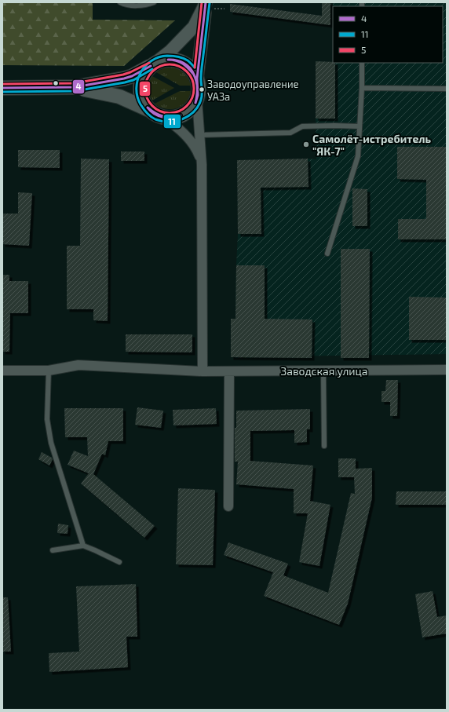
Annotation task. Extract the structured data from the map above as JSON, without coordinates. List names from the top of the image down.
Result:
{
  "streets": {
    "street": ["Заводская улица"]
  },
  "places": ["Заводоуправление УАЗа", "Самолёт-истребитель \"ЯК-7\""],
  "lines": ["transit line 4", "transit line 5", "transit line 11"],
  "legend": ["4", "11", "5"]
}
